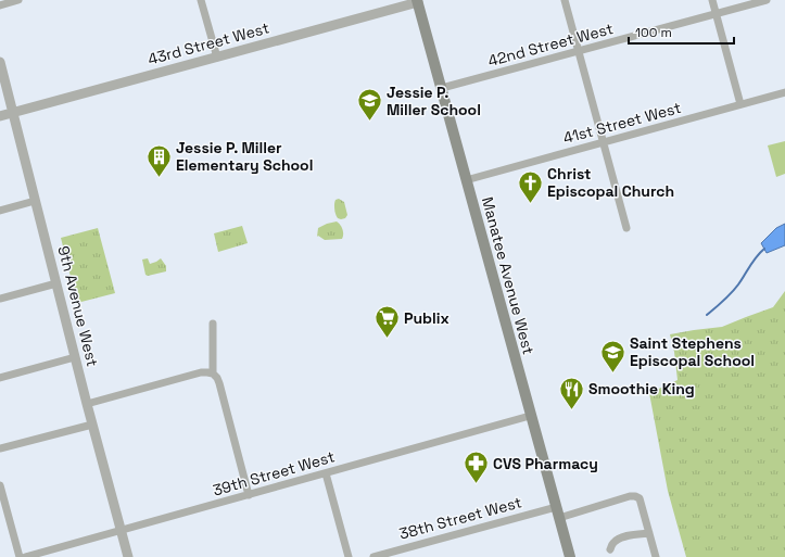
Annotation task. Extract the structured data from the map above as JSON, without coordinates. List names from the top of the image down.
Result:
{
  "streets": {
    "main road": ["Manatee Avenue West"],
    "street": [
      "43rd Street West",
      "42nd Street West",
      "41st Street West",
      "9th Avenue West",
      "39th Street West",
      "38th Street West"
    ]
  },
  "crossings": [
    ["43rd Street West", "Manatee Avenue West"],
    ["43rd Street West", "9th Avenue West"],
    ["42nd Street West", "Manatee Avenue West"],
    ["41st Street West", "Manatee Avenue West"],
    ["Manatee Avenue West", "39th Street West"],
    ["Manatee Avenue West", "38th Street West"],
    ["9th Avenue West", "39th Street West"]
  ],
  "places": {
    "school or university": ["Jessie P. Miller School", "Saint Stephens Episcopal School"],
    "building": ["Jessie P. Miller Elementary School"],
    "church": ["Christ Episcopal Church"],
    "supermarket": ["Publix"],
    "restaurant": ["Smoothie King"],
    "pharmacy": ["CVS Pharmacy"]
  },
  "scale_bar": "100 m"
}
